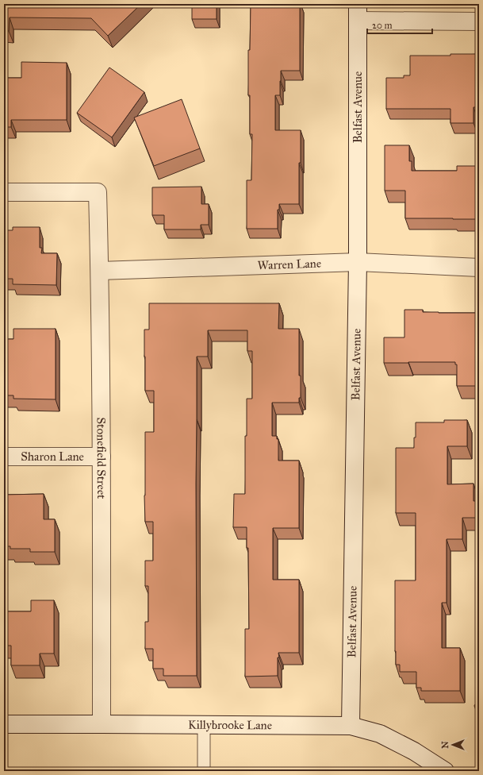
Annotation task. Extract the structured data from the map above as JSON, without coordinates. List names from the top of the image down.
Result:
{
  "streets": {
    "street": [
      "Belfast Avenue",
      "Warren Lane",
      "Sharon Lane",
      "Stonefield Street",
      "Killybrooke Lane"
    ]
  },
  "crossings": [
    ["Belfast Avenue", "Warren Lane"],
    ["Belfast Avenue", "Killybrooke Lane"],
    ["Warren Lane", "Stonefield Street"],
    ["Sharon Lane", "Stonefield Street"],
    ["Stonefield Street", "Killybrooke Lane"]
  ],
  "scale_bar": "20 m",
  "north": "left"
}
